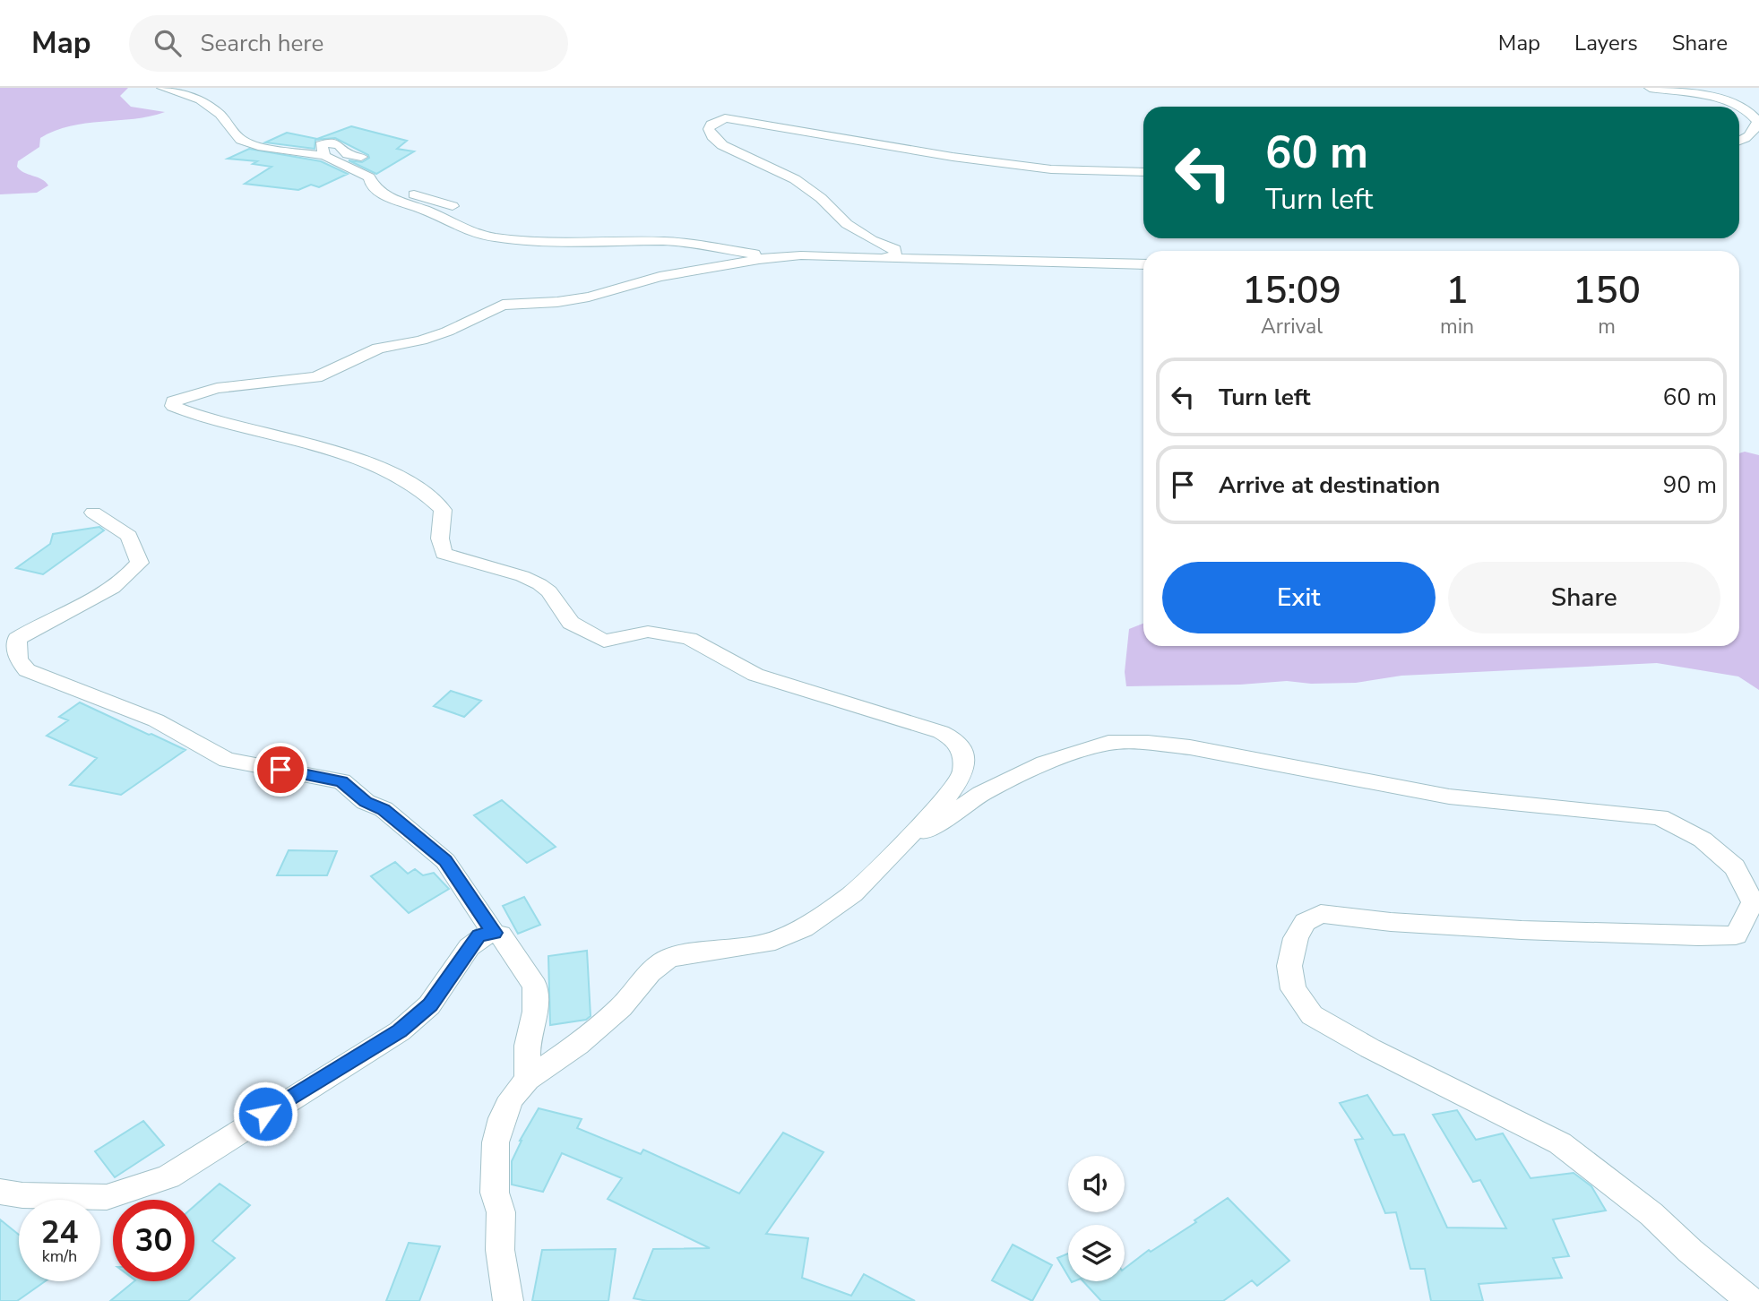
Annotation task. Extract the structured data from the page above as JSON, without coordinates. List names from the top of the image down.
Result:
{
  "page": {
    "header": "Map",
    "search": "Search here",
    "nav": ["Map", "Layers", "Share"],
    "turn": ["60 m", "Turn left"],
    "eta": [
      "15:09",
      "Arrival",
      "1",
      "min",
      "150",
      "m"
    ],
    "list": [
      {
        "name": "Turn left",
        "value": "60 m"
      },
      {
        "name": "Arrive at destination",
        "value": "90 m"
      }
    ],
    "buttons": ["Exit", "Share"],
    "speed": "24 km/h",
    "limit": "30"
  }
}
